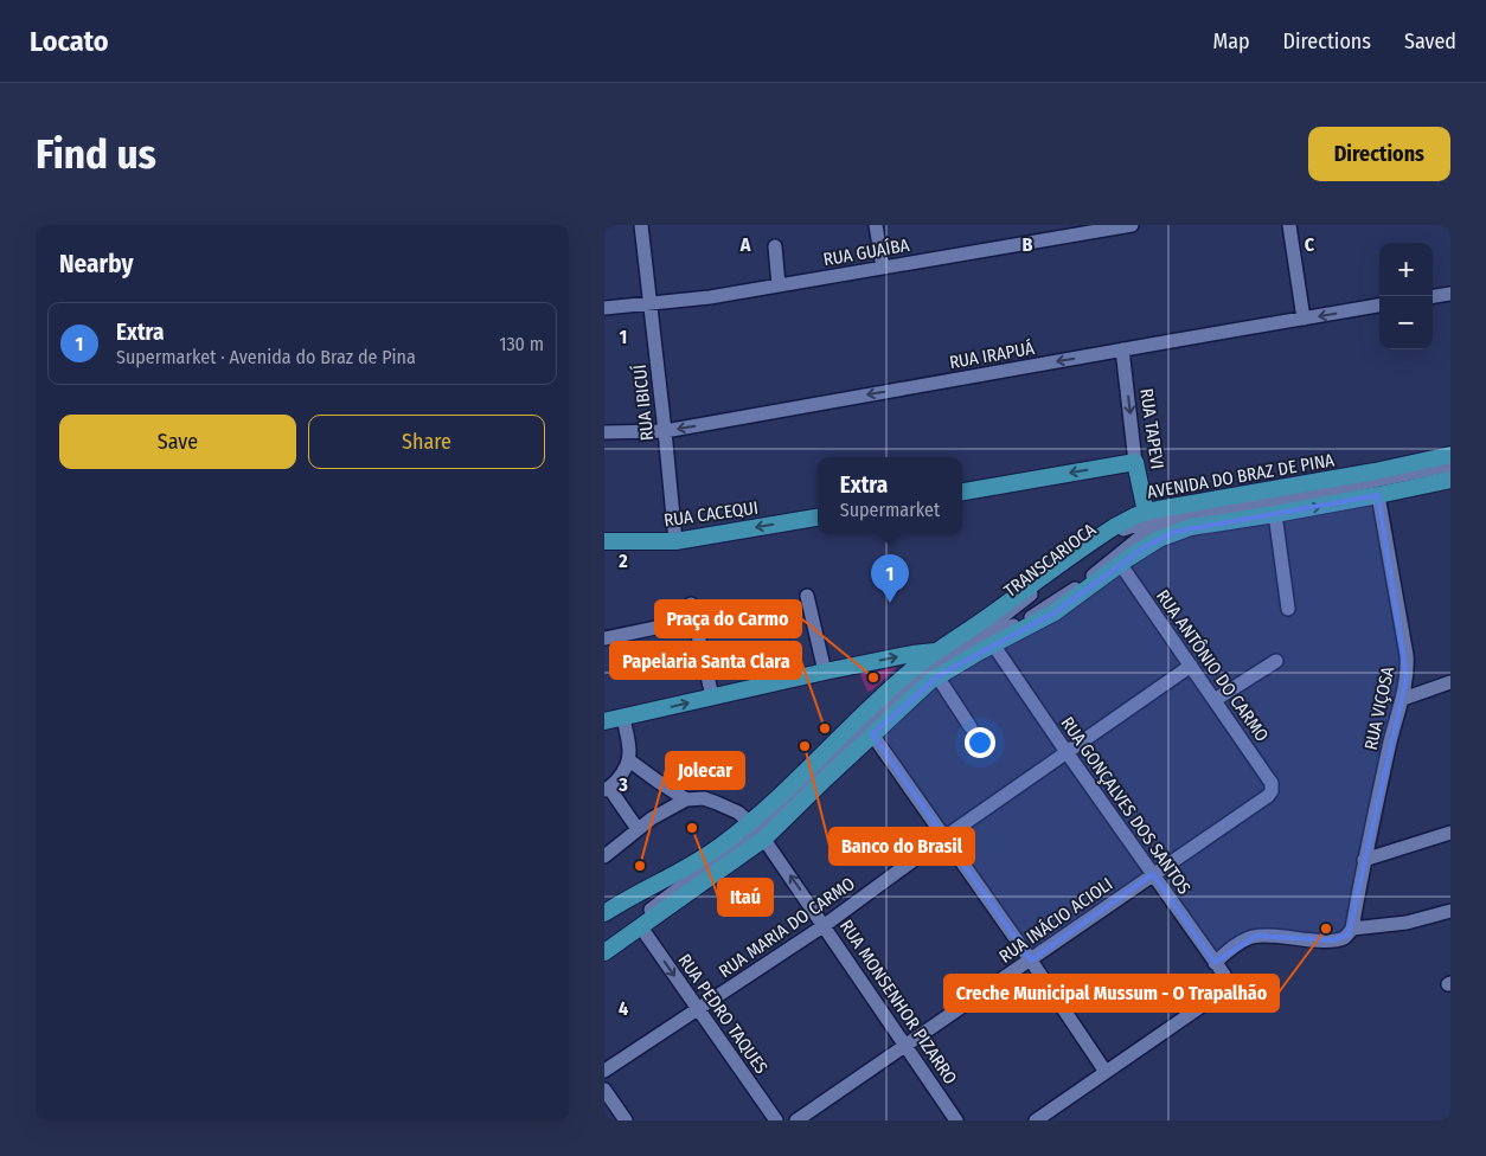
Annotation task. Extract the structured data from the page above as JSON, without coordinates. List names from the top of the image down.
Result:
{
  "streets": {
    "main road": ["RUA TAPEVI", "AVENIDA DO BRAZ DE PINA", "RUA CACEQUI"],
    "street": [
      "RUA GUAÍBA",
      "RUA IRAPUÁ",
      "RUA IBICUÍ",
      "TRANSCARIOCA",
      "RUA ANTÔNIO DO CARMO",
      "RUA VIÇOSA",
      "RUA GONÇALVES DOS SANTOS",
      "RUA INÁCIO ACIOLI",
      "RUA MARIA DO CARMO",
      "RUA MONSENHOR PIZARRO",
      "RUA PEDRO TAQUES"
    ]
  },
  "crossings": [
    ["RUA GUAÍBA", "RUA IBICUÍ"],
    ["RUA IRAPUÁ", "RUA IBICUÍ"],
    ["RUA IRAPUÁ", "RUA TAPEVI"],
    ["RUA IBICUÍ", "RUA CACEQUI"],
    ["RUA TAPEVI", "AVENIDA DO BRAZ DE PINA"],
    ["AVENIDA DO BRAZ DE PINA", "TRANSCARIOCA"],
    ["AVENIDA DO BRAZ DE PINA", "RUA ANTÔNIO DO CARMO"],
    ["AVENIDA DO BRAZ DE PINA", "RUA VIÇOSA"],
    ["AVENIDA DO BRAZ DE PINA", "RUA GONÇALVES DOS SANTOS"],
    ["TRANSCARIOCA", "RUA MONSENHOR PIZARRO"],
    ["RUA ANTÔNIO DO CARMO", "RUA INÁCIO ACIOLI"],
    ["RUA ANTÔNIO DO CARMO", "RUA MARIA DO CARMO"],
    ["RUA GONÇALVES DOS SANTOS", "RUA INÁCIO ACIOLI"],
    ["RUA GONÇALVES DOS SANTOS", "RUA MARIA DO CARMO"],
    ["RUA INÁCIO ACIOLI", "RUA MONSENHOR PIZARRO"],
    ["RUA MARIA DO CARMO", "RUA MONSENHOR PIZARRO"],
    ["RUA MARIA DO CARMO", "RUA PEDRO TAQUES"]
  ],
  "one_way": [
    "RUA IRAPUÁ",
    "RUA TAPEVI",
    "RUA CACEQUI",
    "RUA PEDRO TAQUES"
  ],
  "places": [
    "Praça do Carmo",
    "Papelaria Santa Clara",
    "Banco do Brasil",
    "Itaú",
    "Jolecar",
    "Creche Municipal Mussum - O Trapalhão"
  ],
  "page": {
    "header": "Locato",
    "nav": ["Map", "Directions", "Saved"],
    "buttons": [
      "Directions",
      ["Save", "Share"]
    ],
    "title": "Find us",
    "heading": "Nearby",
    "map_buttons": ["+", "−"],
    "list": [
      {
        "mark": "1",
        "name": "Extra",
        "note": "Supermarket · Avenida do Braz de Pina",
        "value": "130 m"
      }
    ],
    "popup": ["Extra", "Supermarket"],
    "pins": "1"
  },
  "grid": {
    "columns": ["A", "B", "C"],
    "rows": [
      "1",
      "2",
      "3",
      "4"
    ]
  }
}
